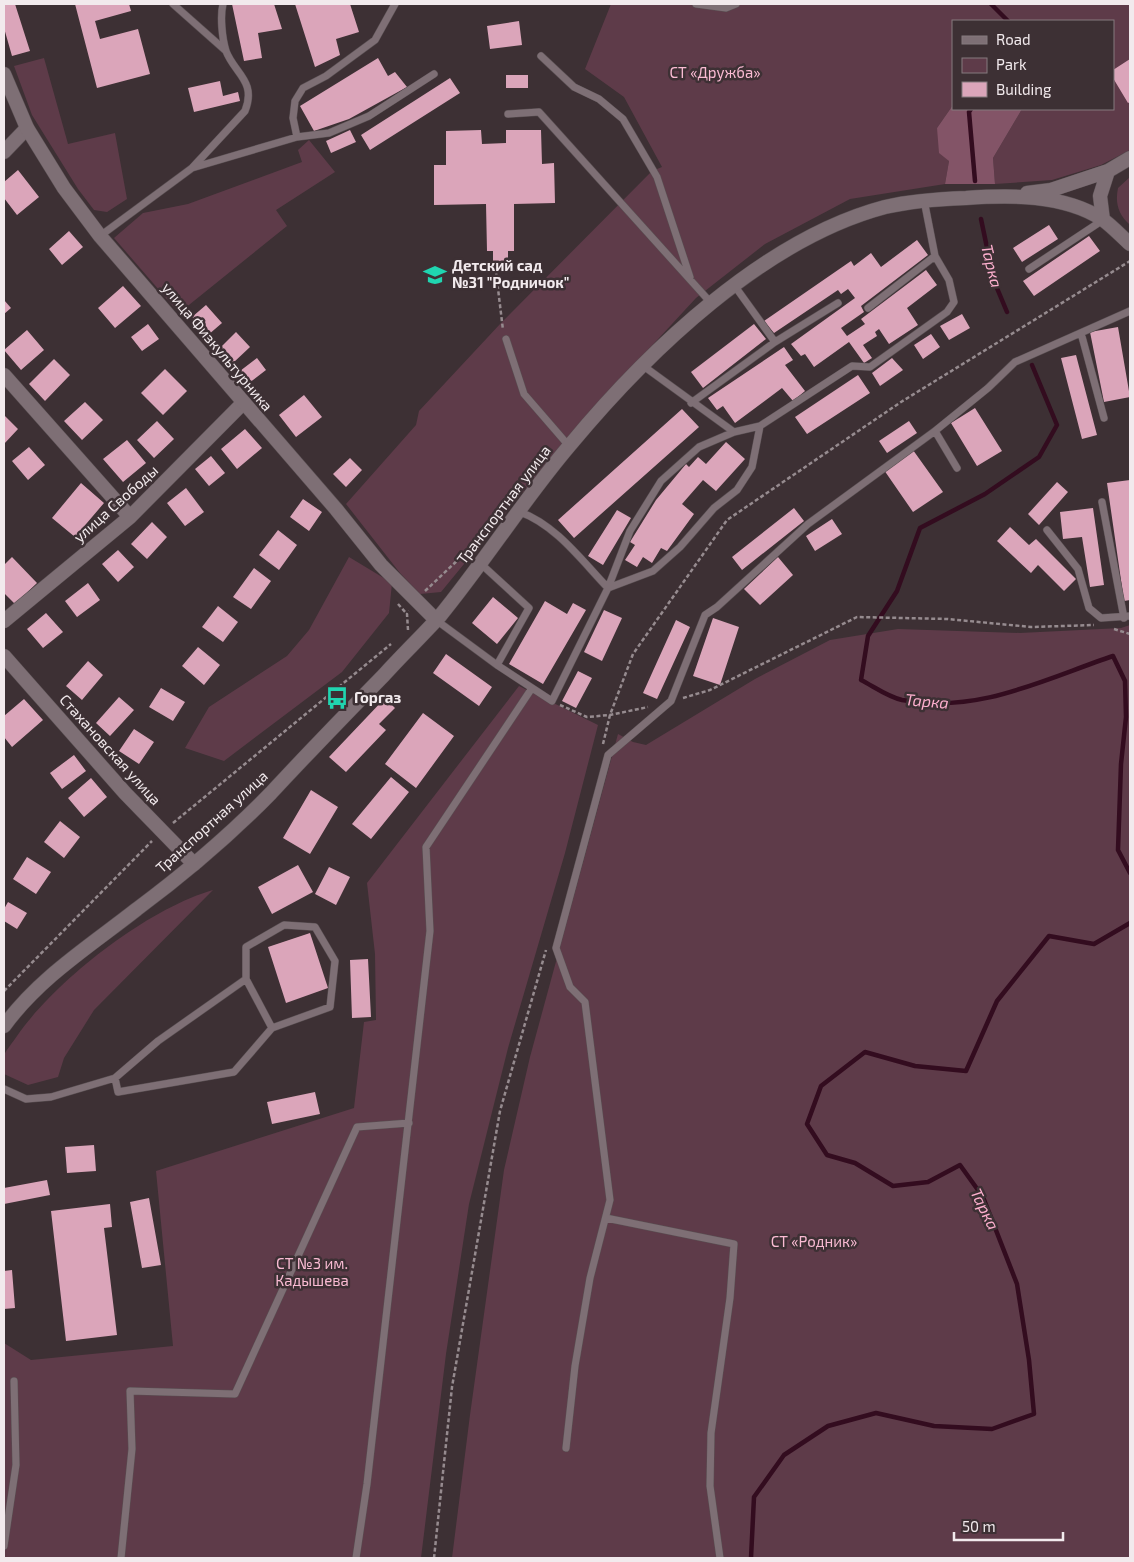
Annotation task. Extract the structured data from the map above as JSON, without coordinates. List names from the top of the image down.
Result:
{
  "streets": {
    "street": [
      "улица Физкультурника",
      "улица Свободы",
      "Транспортная улица",
      "Стахановская улица"
    ]
  },
  "crossings": [
    ["улица Физкультурника", "улица Свободы"],
    ["улица Физкультурника", "Транспортная улица"],
    ["Транспортная улица", "Стахановская улица"]
  ],
  "water": ["Тарка"],
  "parks": ["СТ «Дружба»", "СТ «Родник»", "СТ №3 им. Кадышева"],
  "places": {
    "school or university": ["Детский сад №31 \"Родничок\""],
    "bus stop": ["Горгаз"]
  },
  "legend": ["Road", "Park", "Building"],
  "scale_bar": "50 m"
}
